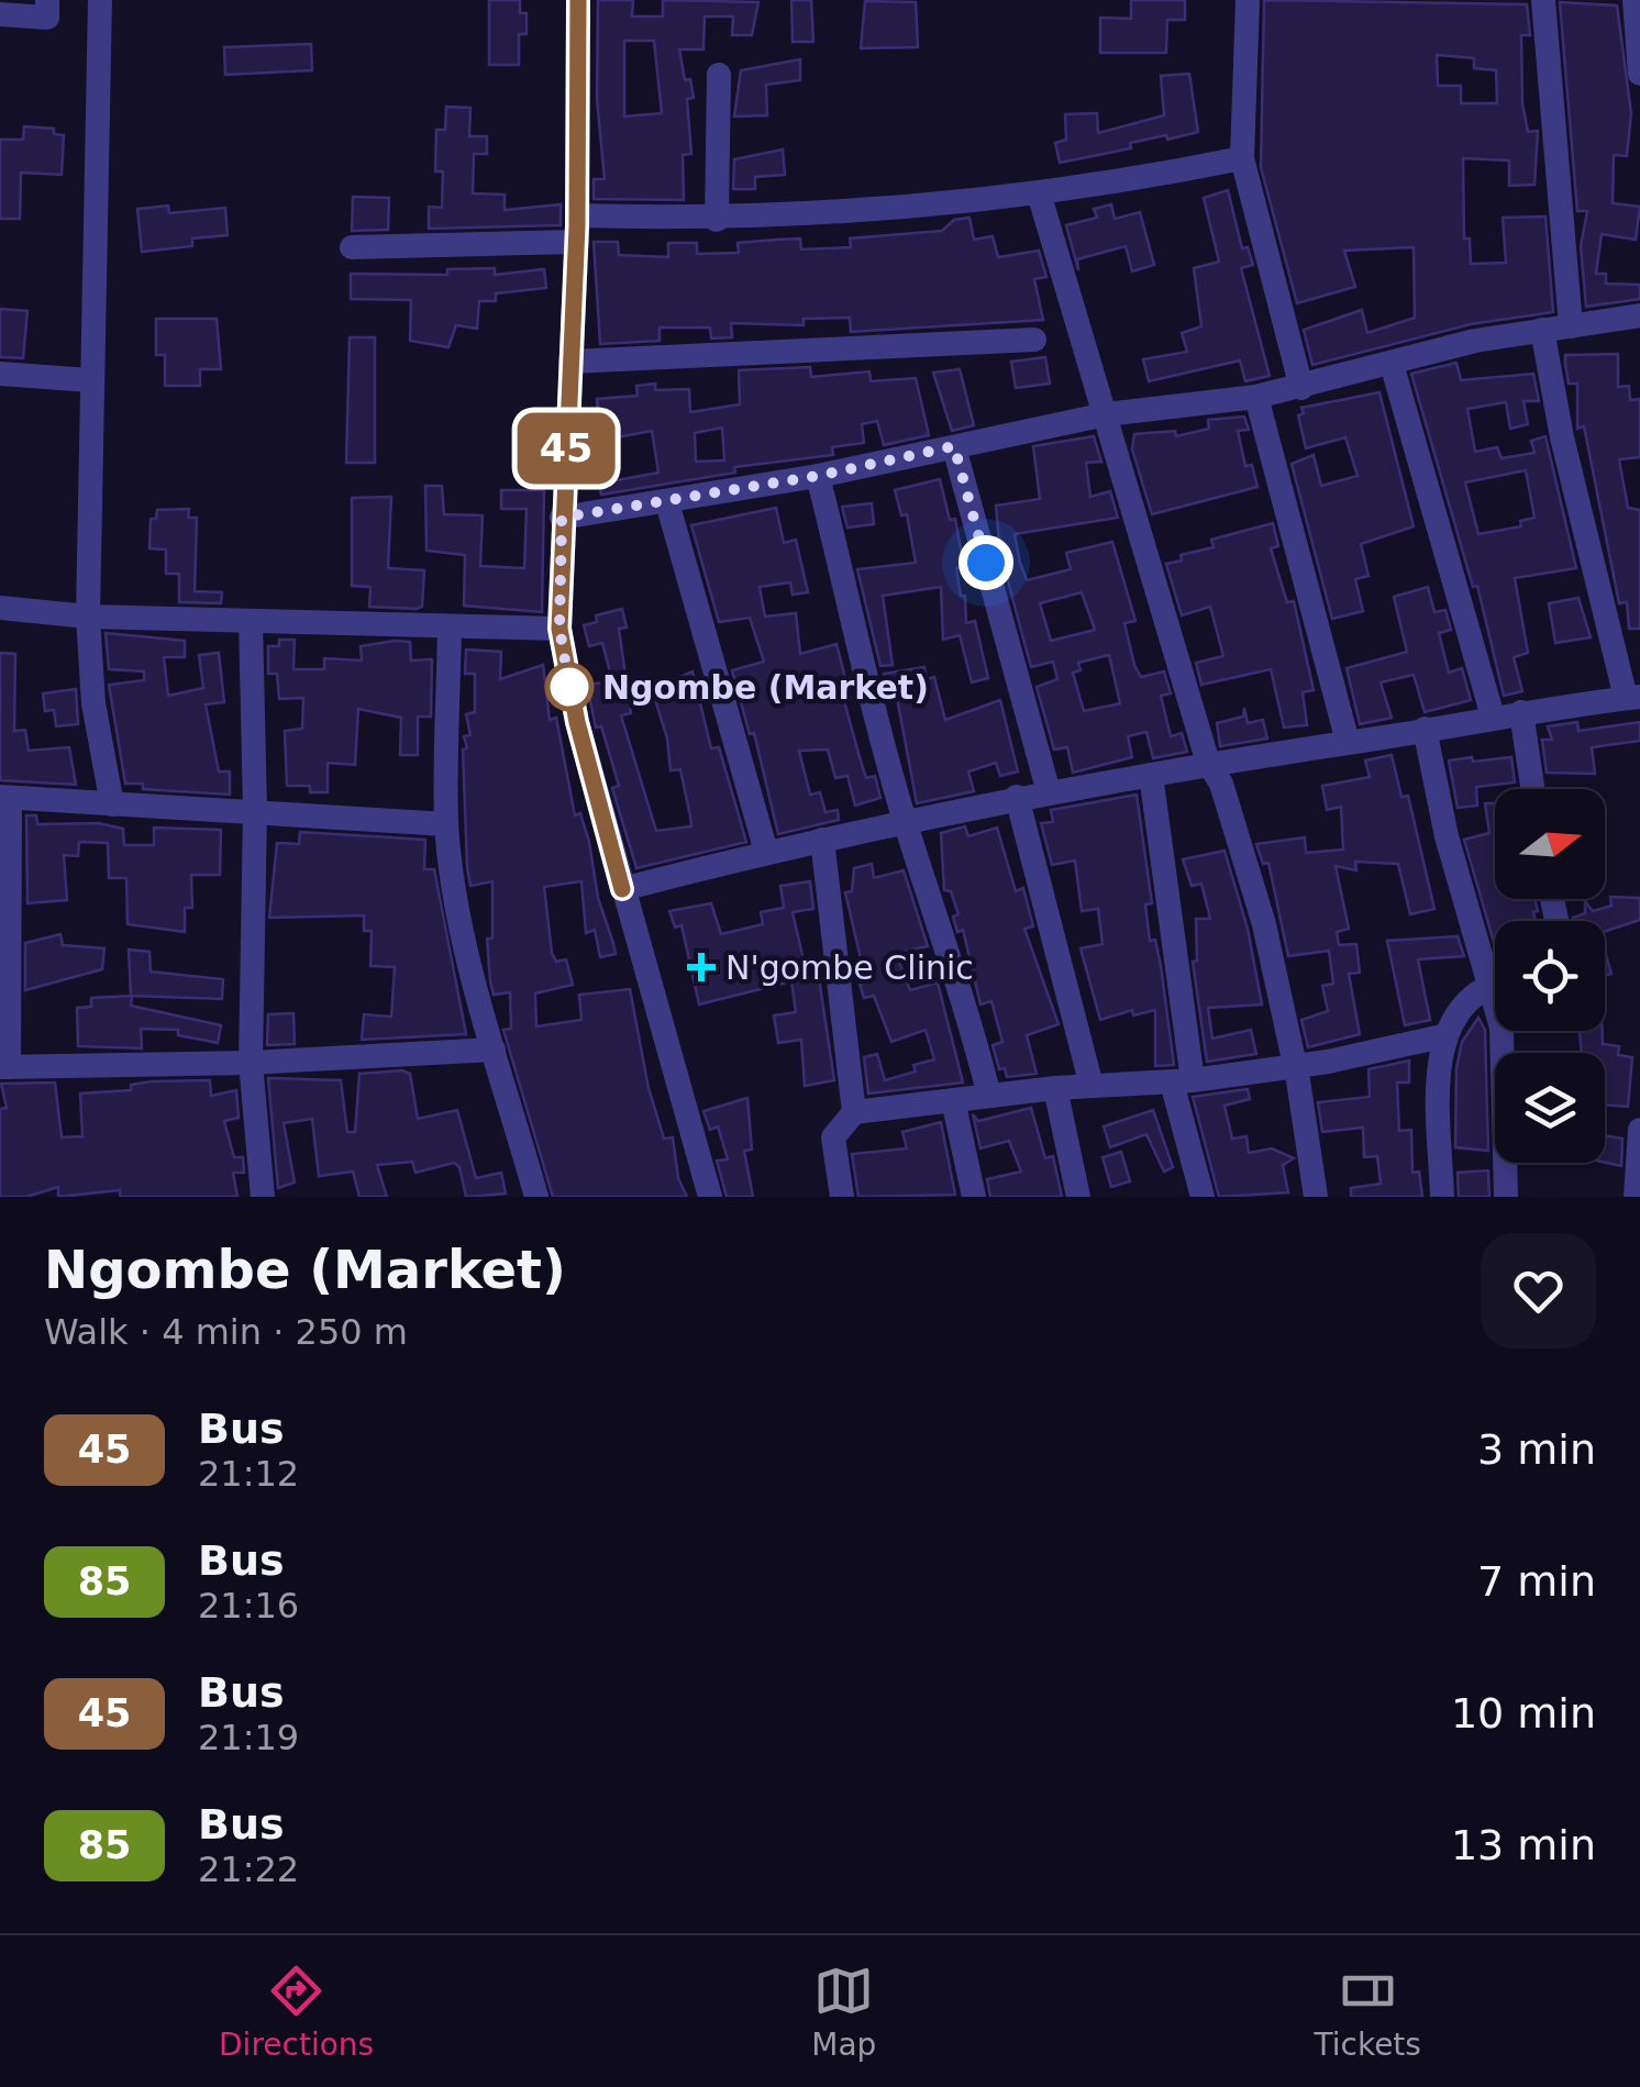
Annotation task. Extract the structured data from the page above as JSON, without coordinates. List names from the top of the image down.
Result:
{
  "places": {
    "other": ["Ngombe (Market)"],
    "health": ["N'gombe Clinic"]
  },
  "lines": ["bus line 45"],
  "north": "right",
  "page": {
    "on_map": "45",
    "heading": ["Ngombe (Market)", "Walk · 4 min · 250 m"],
    "list": [
      {
        "mark": "45",
        "name": "Bus",
        "note": "21:12",
        "value": "3 min"
      },
      {
        "mark": "85",
        "name": "Bus",
        "note": "21:16",
        "value": "7 min"
      },
      {
        "mark": "45",
        "name": "Bus",
        "note": "21:19",
        "value": "10 min"
      },
      {
        "mark": "85",
        "name": "Bus",
        "note": "21:22",
        "value": "13 min"
      }
    ],
    "tabs": ["Directions", "Map", "Tickets"]
  }
}
